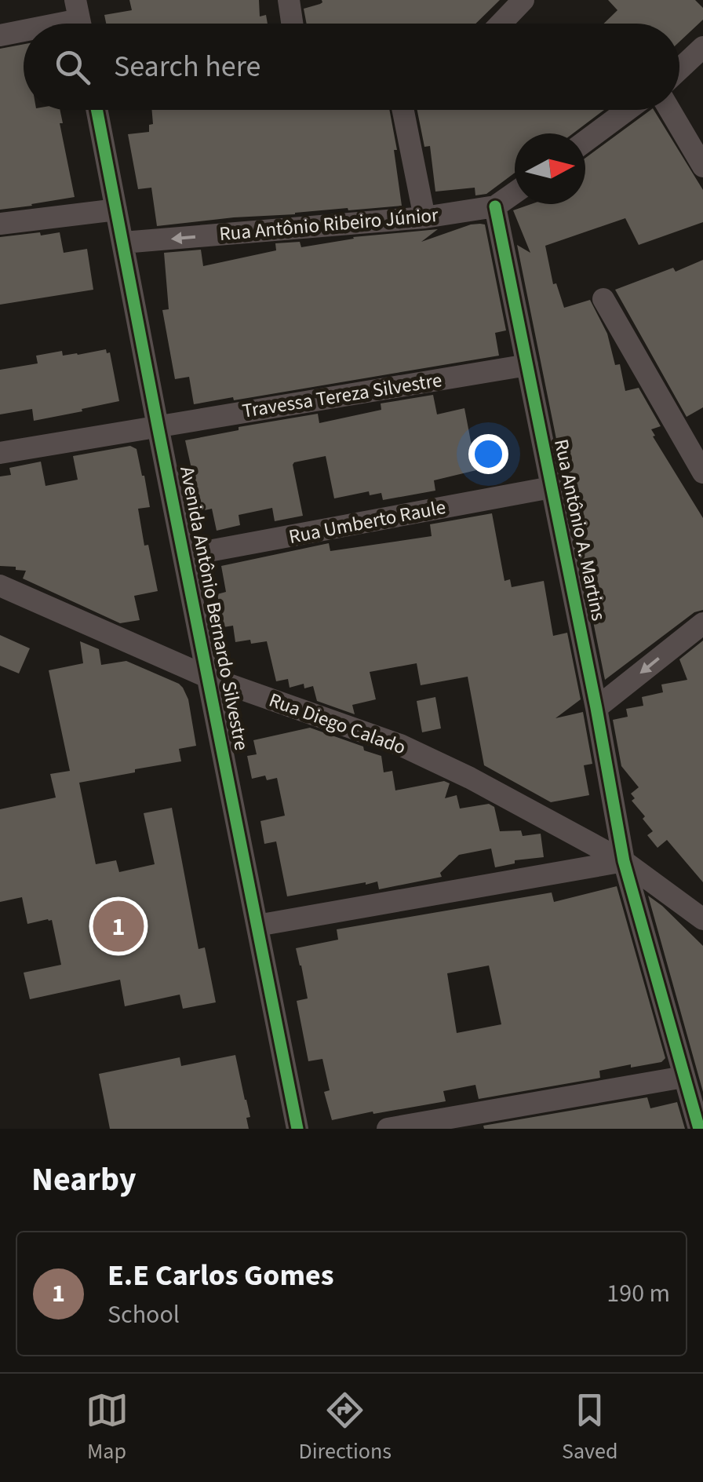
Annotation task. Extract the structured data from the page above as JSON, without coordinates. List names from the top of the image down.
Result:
{
  "streets": {
    "street": [
      "Rua Antônio Ribeiro Júnior",
      "Travessa Tereza Silvestre",
      "Rua Umberto Raule",
      "Rua Antônio A. Martins",
      "Avenida Antônio Bernardo Silvestre",
      "Rua Diego Calado"
    ]
  },
  "crossings": [
    ["Rua Antônio Ribeiro Júnior", "Rua Antônio A. Martins"],
    ["Rua Antônio Ribeiro Júnior", "Avenida Antônio Bernardo Silvestre"],
    ["Travessa Tereza Silvestre", "Rua Antônio A. Martins"],
    ["Travessa Tereza Silvestre", "Avenida Antônio Bernardo Silvestre"],
    ["Rua Umberto Raule", "Rua Antônio A. Martins"],
    ["Rua Umberto Raule", "Avenida Antônio Bernardo Silvestre"],
    ["Rua Antônio A. Martins", "Rua Diego Calado"],
    ["Avenida Antônio Bernardo Silvestre", "Rua Diego Calado"]
  ],
  "one_way": ["Rua Antônio Ribeiro Júnior"],
  "north": "right",
  "page": {
    "search": "Search here",
    "pins": "1",
    "heading": "Nearby",
    "list": [
      {
        "mark": "1",
        "name": "E.E Carlos Gomes",
        "note": "School",
        "value": "190 m"
      }
    ],
    "nav": ["Map", "Directions", "Saved"]
  }
}
